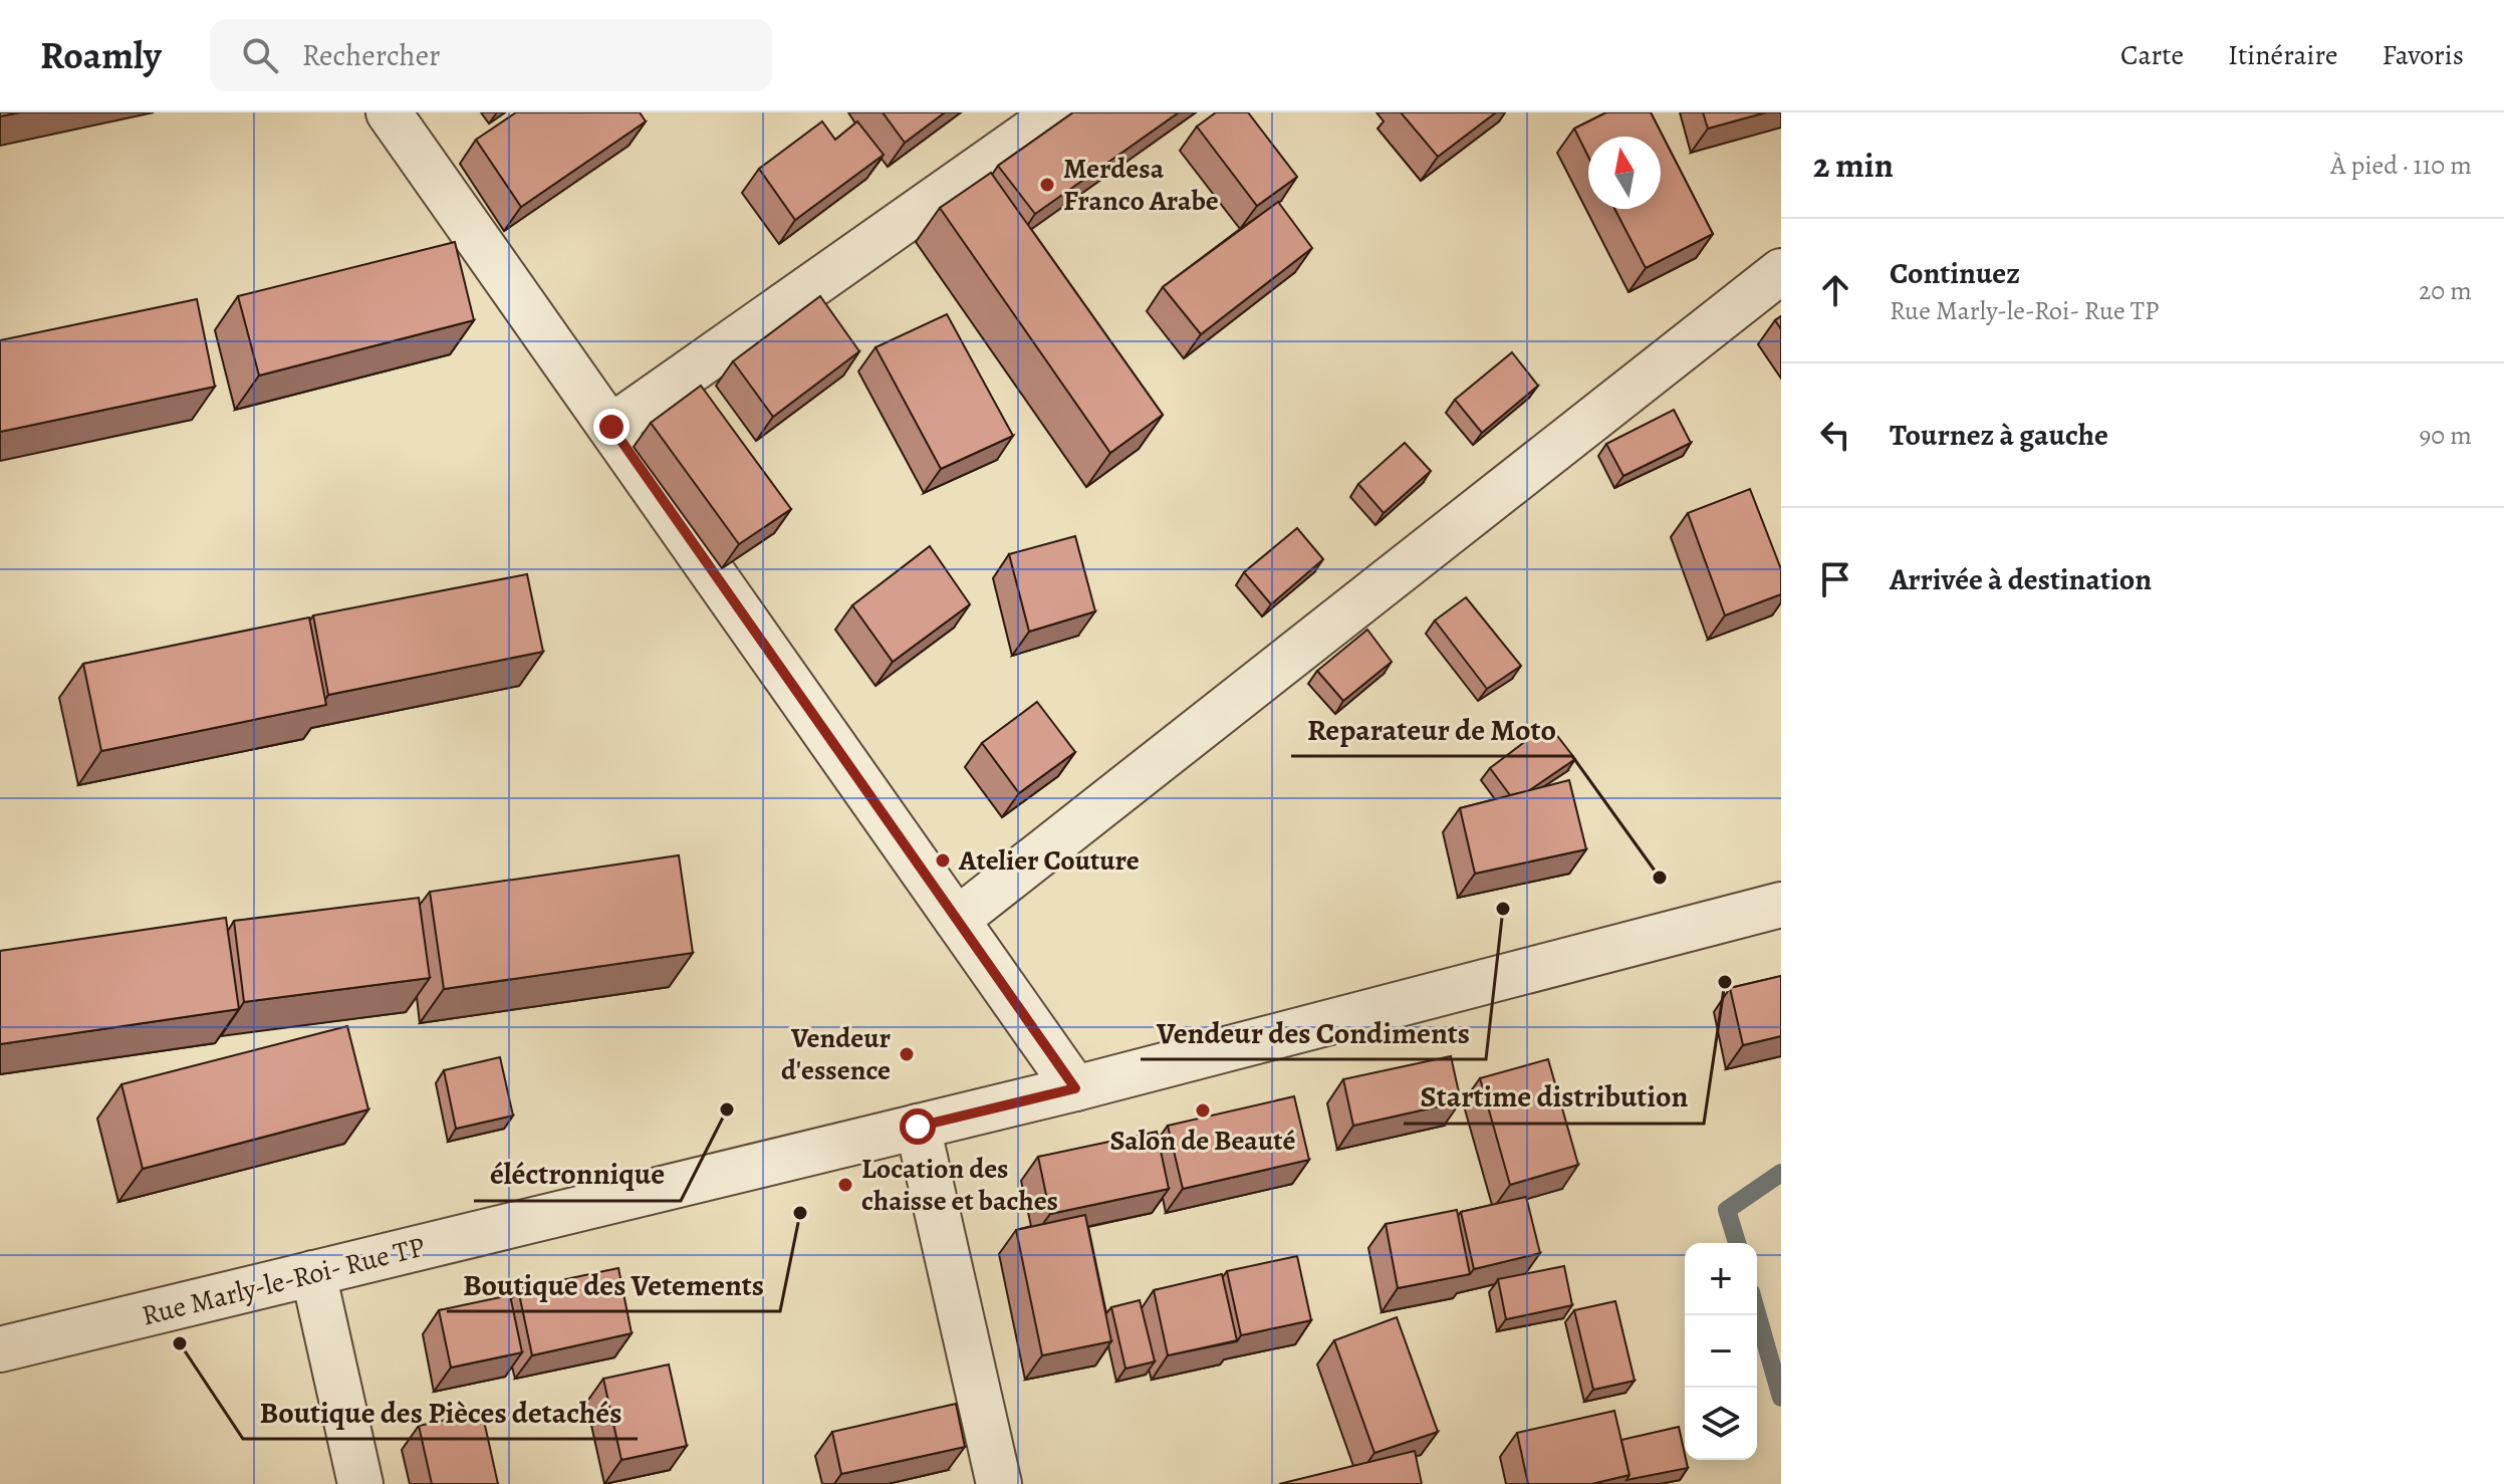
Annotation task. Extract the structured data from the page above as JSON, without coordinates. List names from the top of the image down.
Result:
{
  "streets": {
    "street": ["Rue Marly-le-Roi- Rue TP"]
  },
  "places": [
    "Merdesa Franco Arabe",
    "Atelier Couture",
    "Reparateur de Moto",
    "Vendeur des Condiments",
    "Startime distribution",
    "Vendeur d'essence",
    "éléctronnique",
    "Salon de Beauté",
    "Location des chaisse et baches",
    "Boutique des Vetements",
    "Boutique des Pièces detachés"
  ],
  "north": "top",
  "page": {
    "header": "Roamly",
    "search": "Rechercher",
    "nav": ["Carte", "Itinéraire", "Favoris"],
    "heading": ["2 min", "À pied · 110 m"],
    "list": [
      ["Continuez", "Rue Marly-le-Roi- Rue TP", "20 m"],
      ["Tournez à gauche", "90 m"],
      "Arrivée à destination"
    ],
    "map_buttons": ["+", "−"]
  }
}
